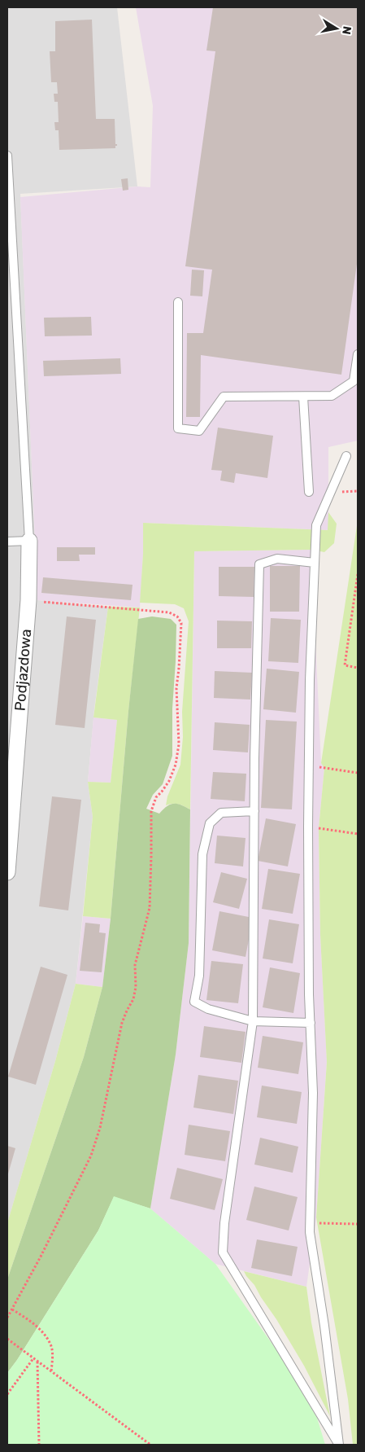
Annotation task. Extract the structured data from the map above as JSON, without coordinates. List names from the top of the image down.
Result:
{
  "streets": {
    "street": ["Podjazdowa"]
  },
  "north": "right"
}
